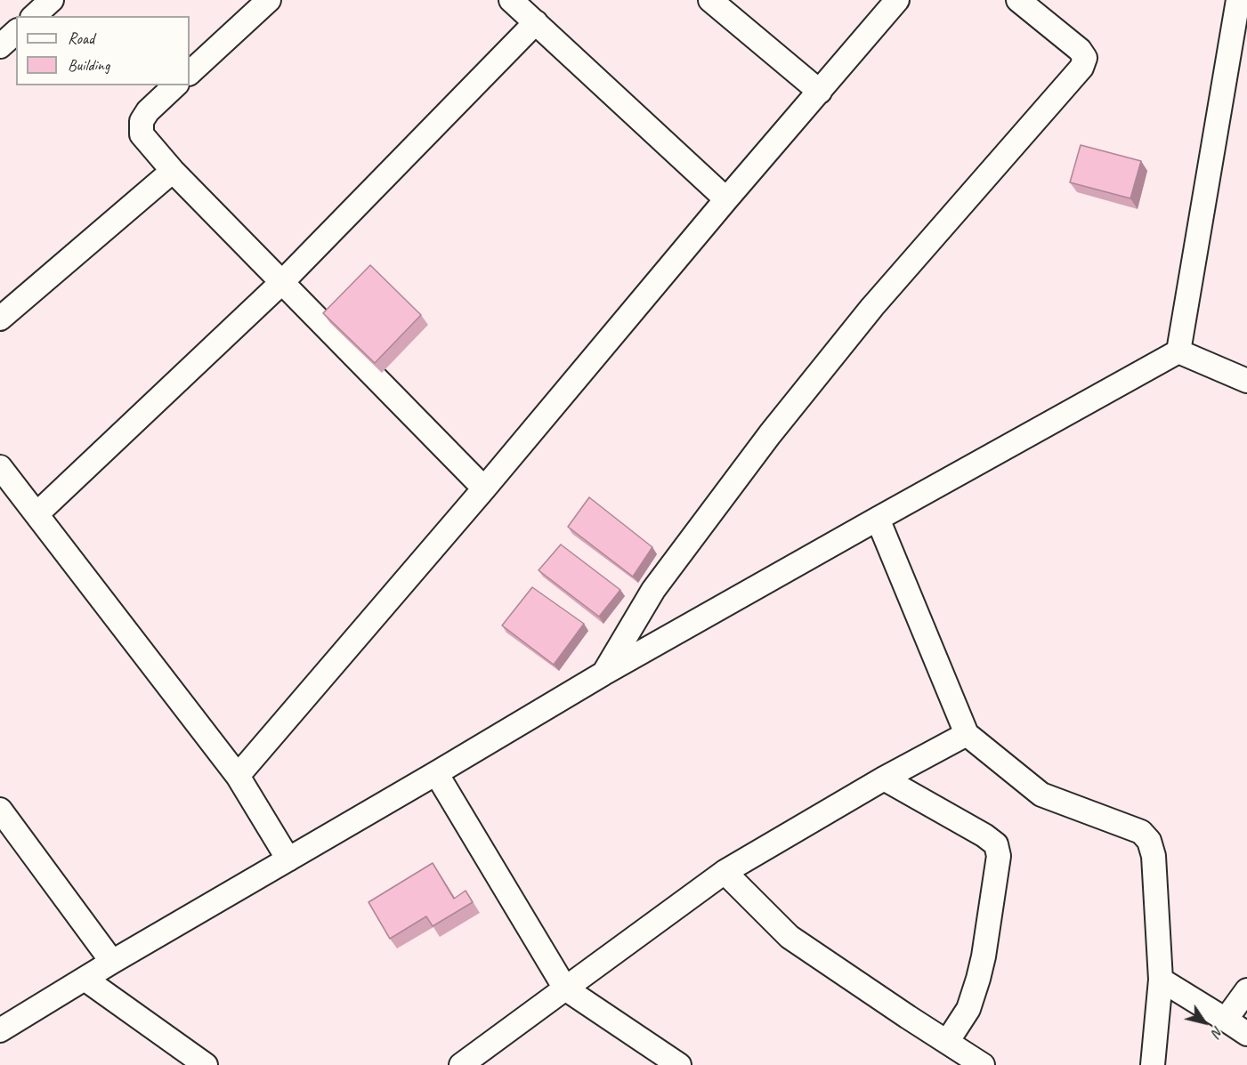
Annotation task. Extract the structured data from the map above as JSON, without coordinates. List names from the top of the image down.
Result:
{
  "legend": ["Road", "Building"],
  "north": "bottom right"
}
